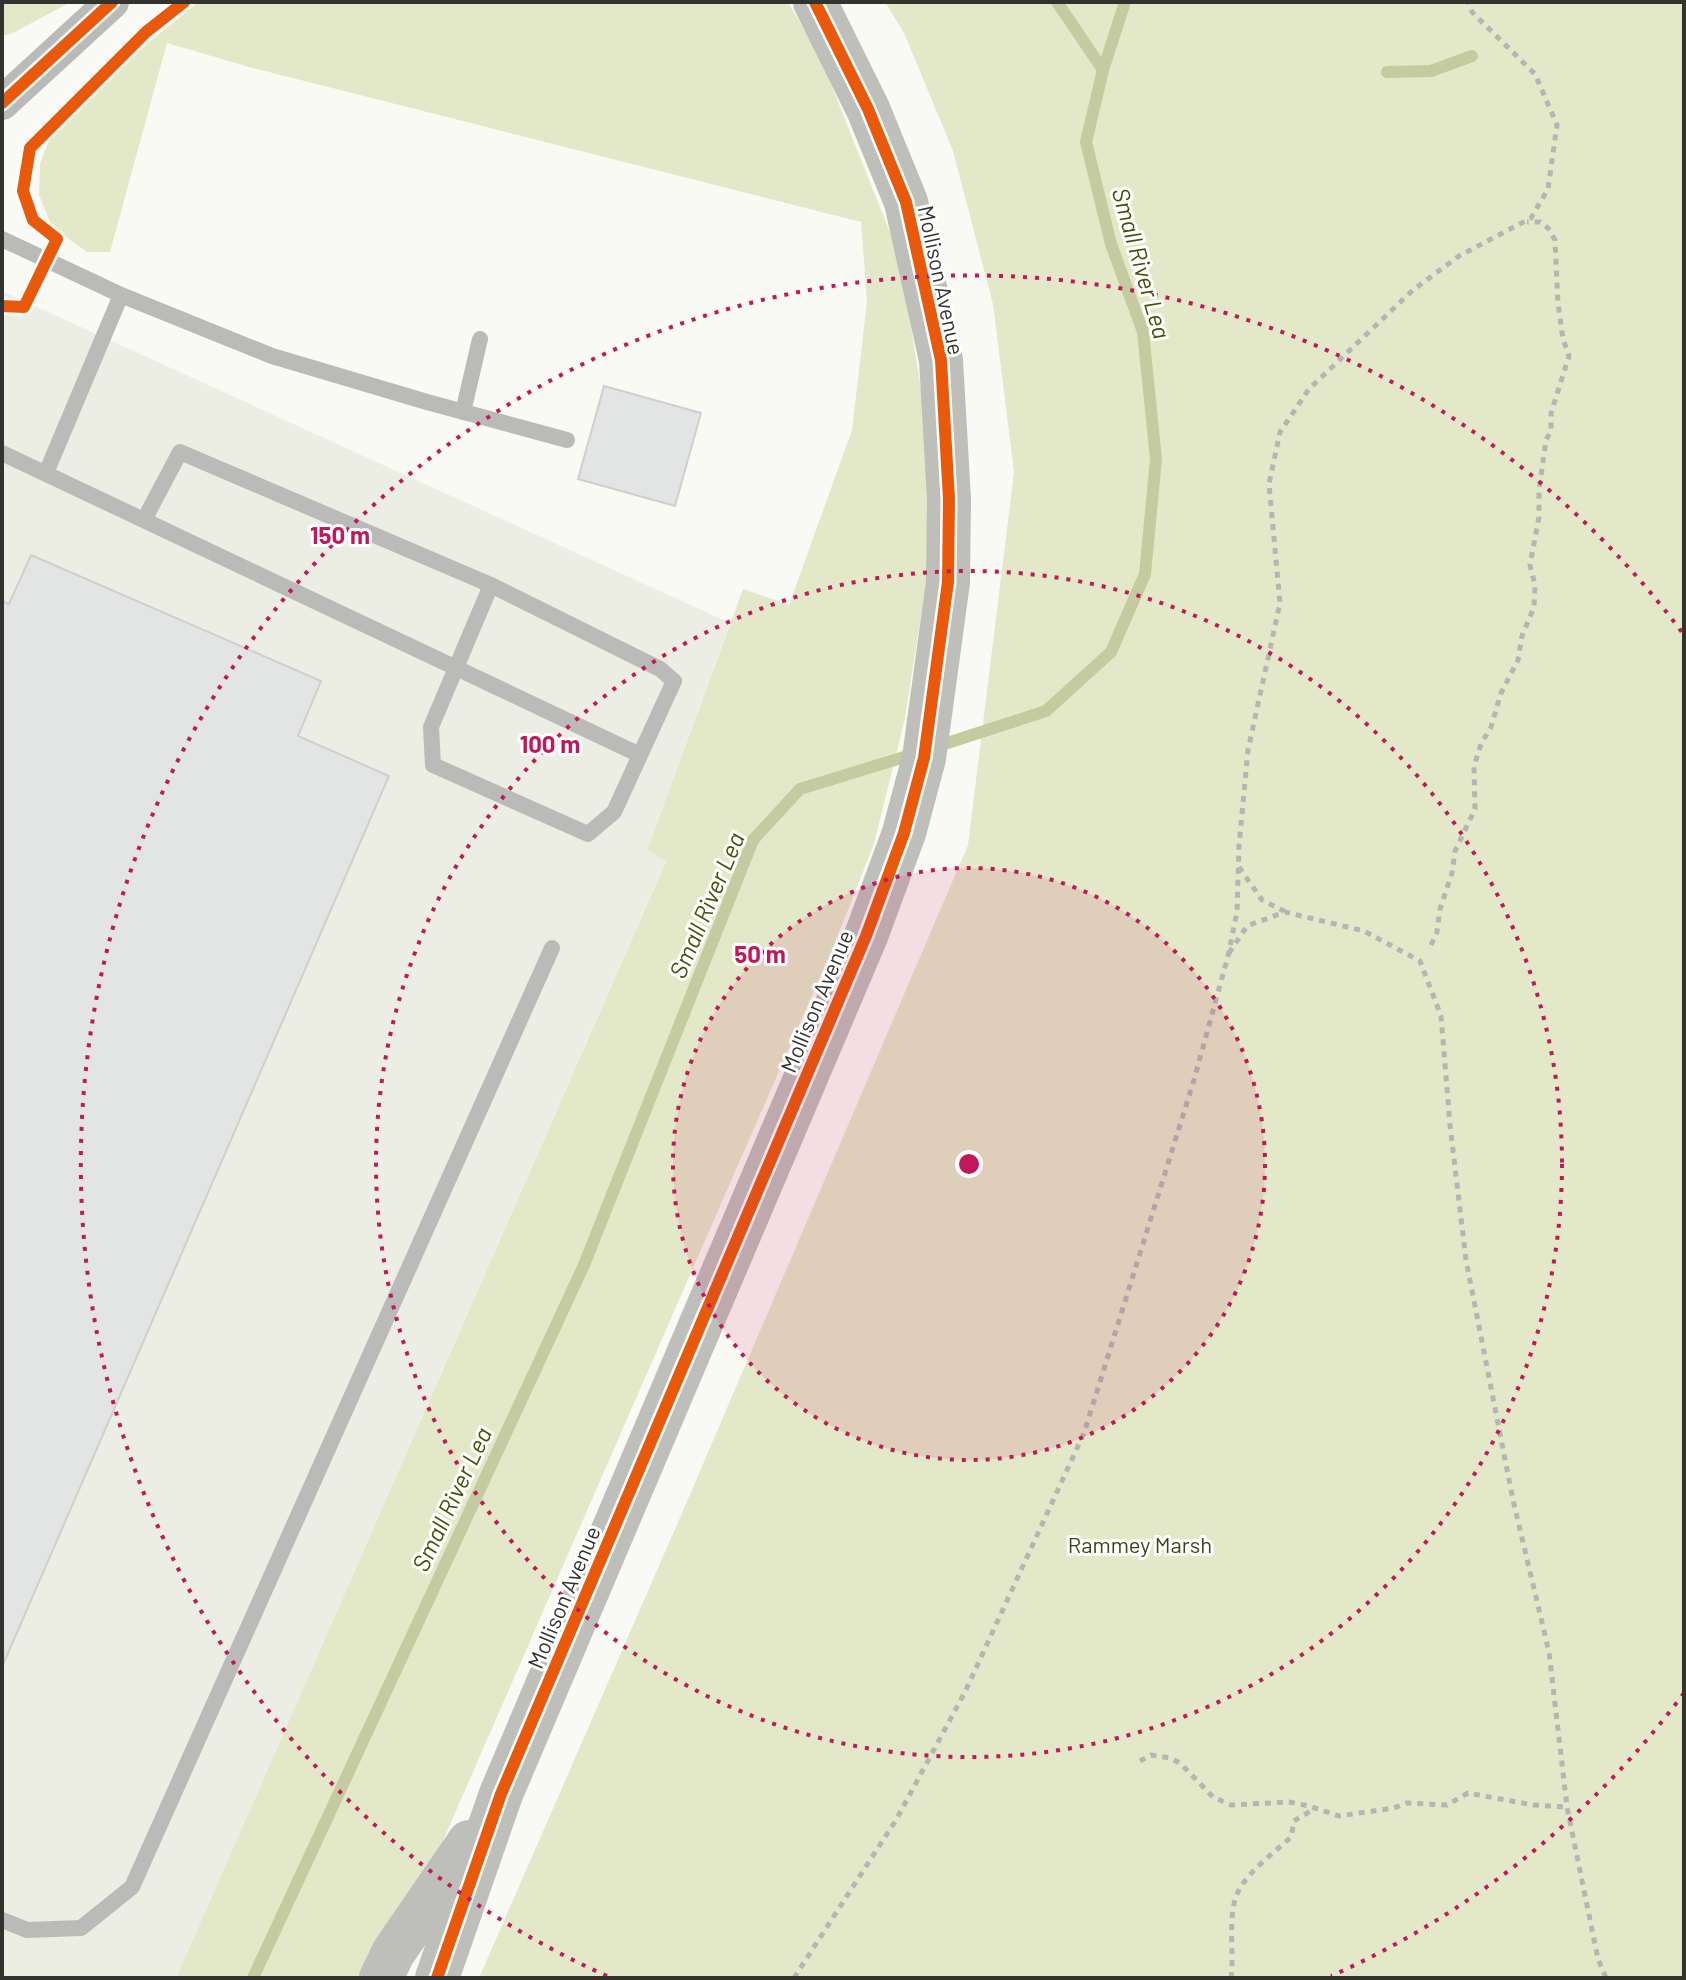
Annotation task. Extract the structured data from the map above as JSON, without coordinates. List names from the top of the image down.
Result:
{
  "streets": {
    "main road": ["Mollison Avenue"]
  },
  "water": ["Small River Lea"],
  "parks": ["Rammey Marsh"],
  "rings": ["150 m", "100 m", "50 m"]
}
